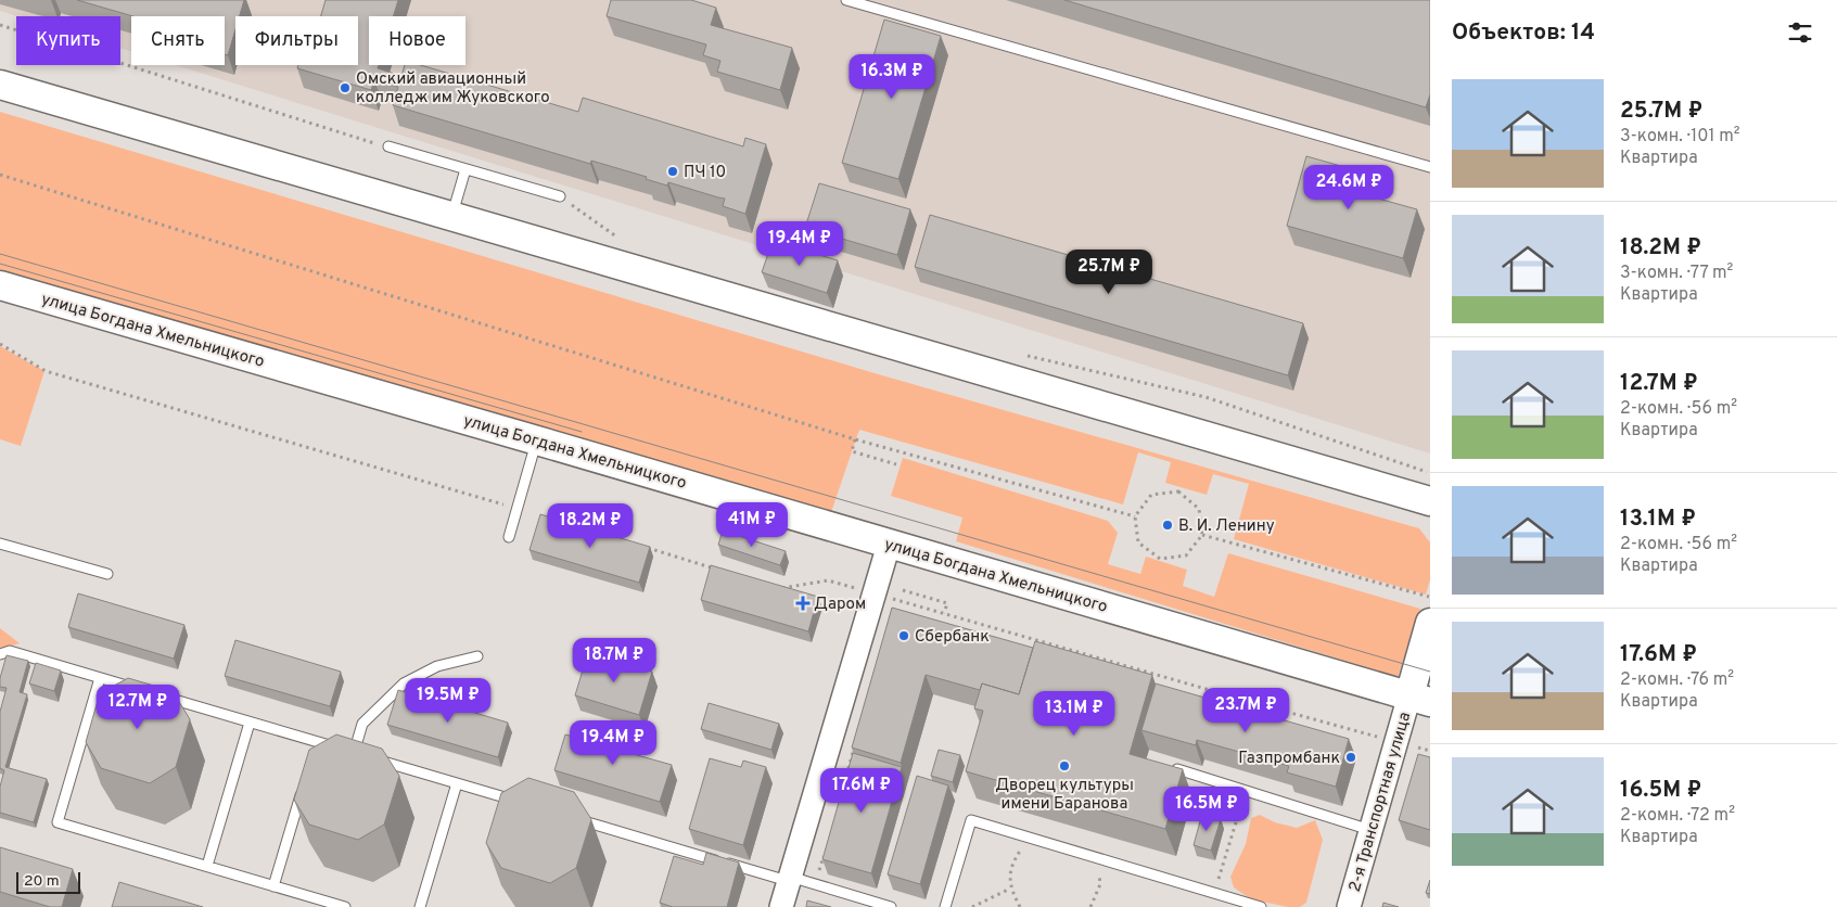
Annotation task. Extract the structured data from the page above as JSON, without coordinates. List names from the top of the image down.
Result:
{
  "streets": {
    "main road": ["улица Богдана Хмельницкого"],
    "street": ["2-я Транспортная улица"]
  },
  "crossings": [
    ["улица Богдана Хмельницкого", "2-я Транспортная улица"]
  ],
  "places": {
    "other": [
      "Омский авиационный колледж им Жуковского",
      "ПЧ 10",
      "В. И. Ленину",
      "Сбербанк",
      "Газпромбанк",
      "Дворец культуры имени Баранова"
    ],
    "health": ["Даром"]
  },
  "scale_bar": "20 m",
  "page": {
    "heading": "Объектов: 14",
    "chip": [
      "Купить",
      "Снять",
      "Фильтры",
      "Новое"
    ],
    "price": [
      "16.3M ₽",
      "24.6M ₽",
      "19.4M ₽",
      "25.7M ₽",
      "41M ₽",
      "18.2M ₽",
      "18.7M ₽",
      "19.5M ₽",
      "12.7M ₽",
      "23.7M ₽",
      "13.1M ₽",
      "19.4M ₽",
      "17.6M ₽",
      "16.5M ₽"
    ],
    "list": [
      {
        "name": "25.7M ₽",
        "note": "3-комн. · 101 m² · Квартира"
      },
      {
        "name": "18.2M ₽",
        "note": "3-комн. · 77 m² · Квартира"
      },
      {
        "name": "12.7M ₽",
        "note": "2-комн. · 56 m² · Квартира"
      },
      {
        "name": "13.1M ₽",
        "note": "2-комн. · 56 m² · Квартира"
      },
      {
        "name": "17.6M ₽",
        "note": "2-комн. · 76 m² · Квартира"
      },
      {
        "name": "16.5M ₽",
        "note": "2-комн. · 72 m² · Квартира"
      }
    ],
    "scale": "20 m"
  }
}
